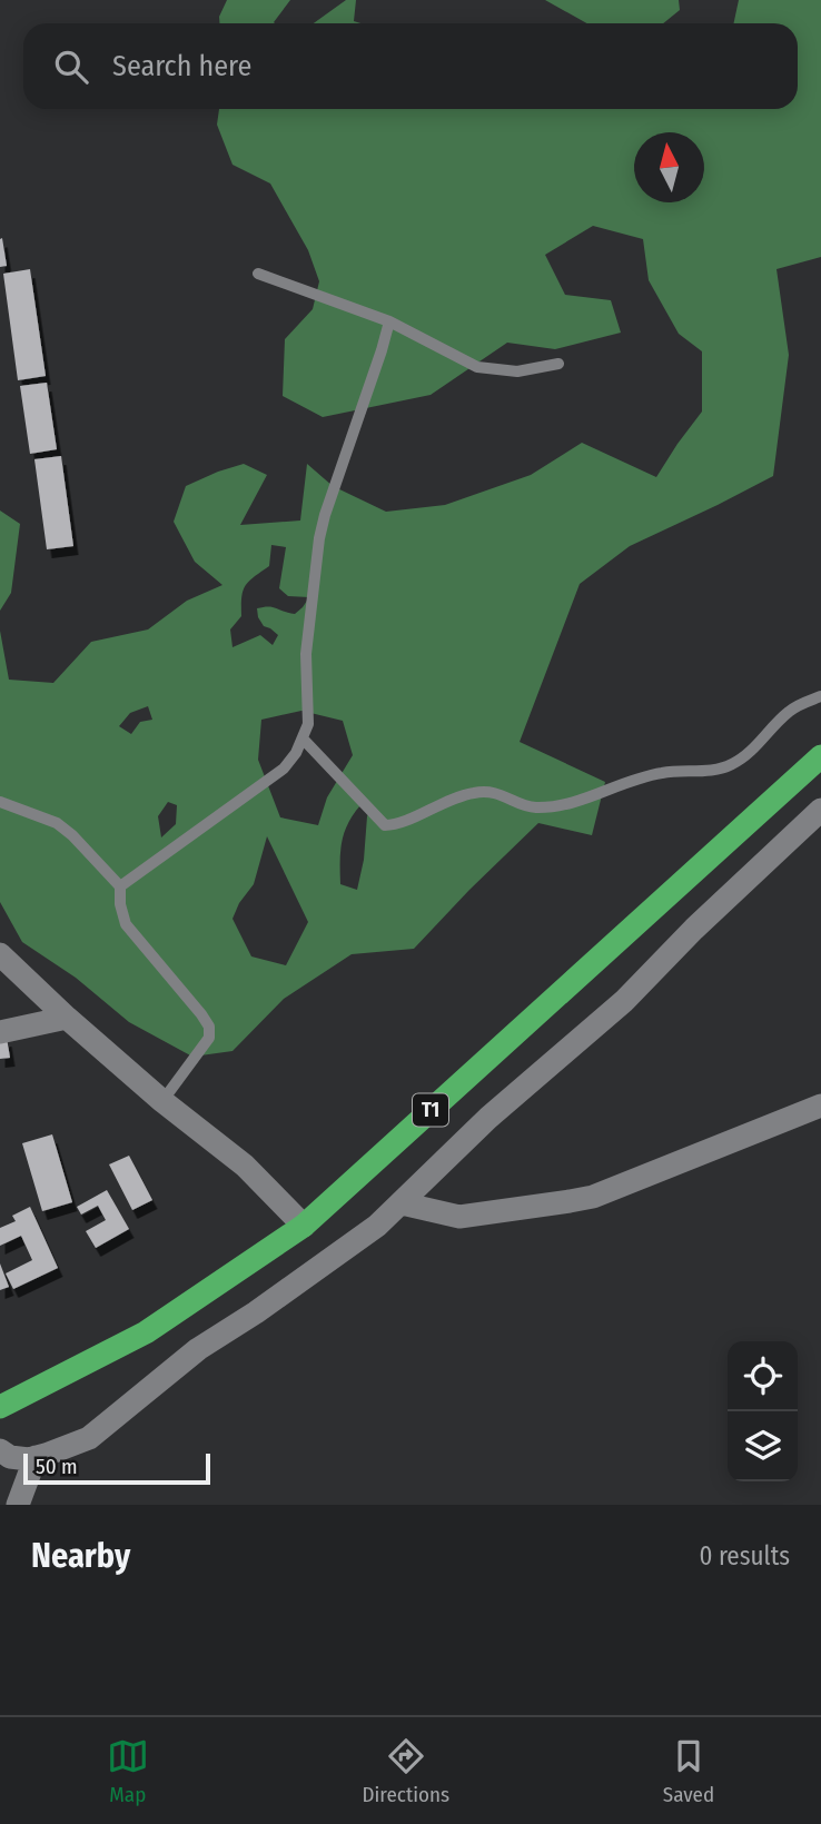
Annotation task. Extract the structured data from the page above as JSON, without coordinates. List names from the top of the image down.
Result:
{
  "streets": {
    "highway": ["T1"]
  },
  "scale_bar": "50 m",
  "north": "top",
  "page": {
    "search": "Search here",
    "scale": "50 m",
    "heading": ["Nearby", "0 results"],
    "nav": ["Map", "Directions", "Saved"]
  }
}
